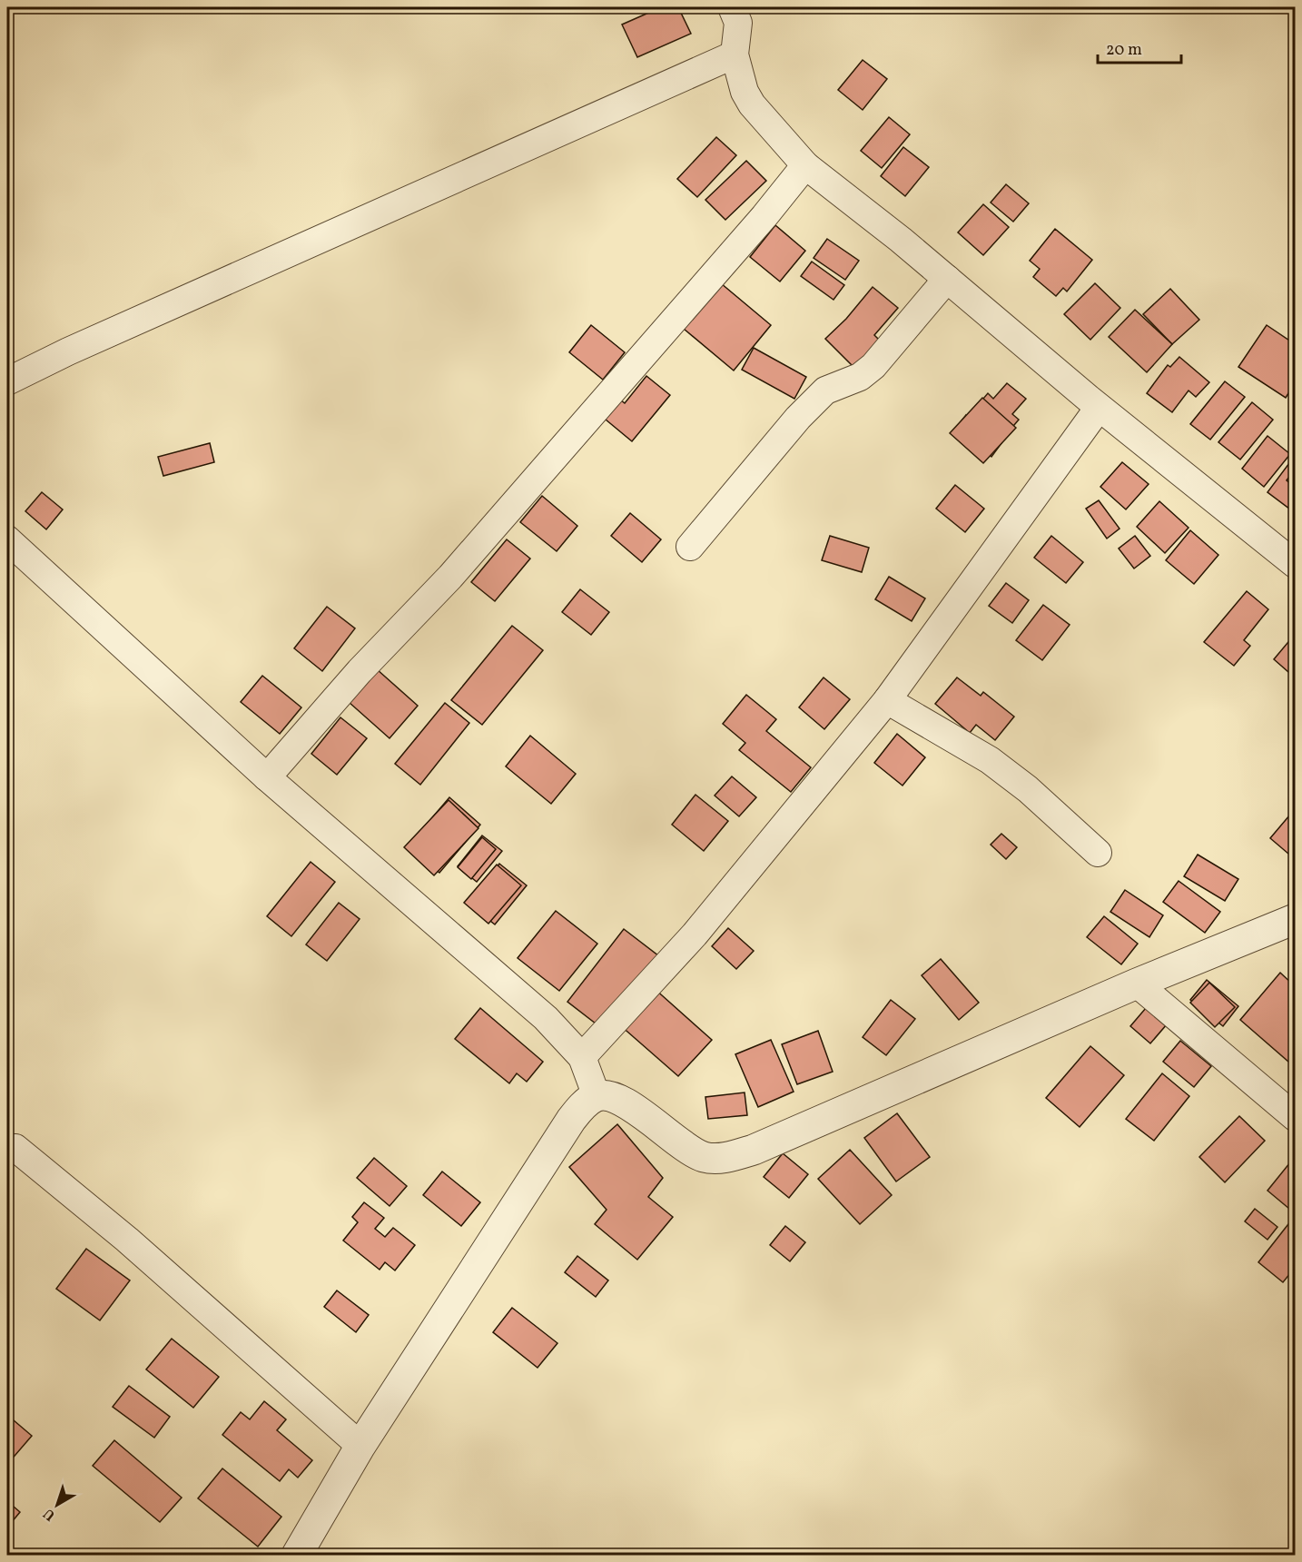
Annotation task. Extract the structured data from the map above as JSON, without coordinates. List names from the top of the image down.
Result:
{
  "scale_bar": "20 m",
  "north": "bottom left"
}
